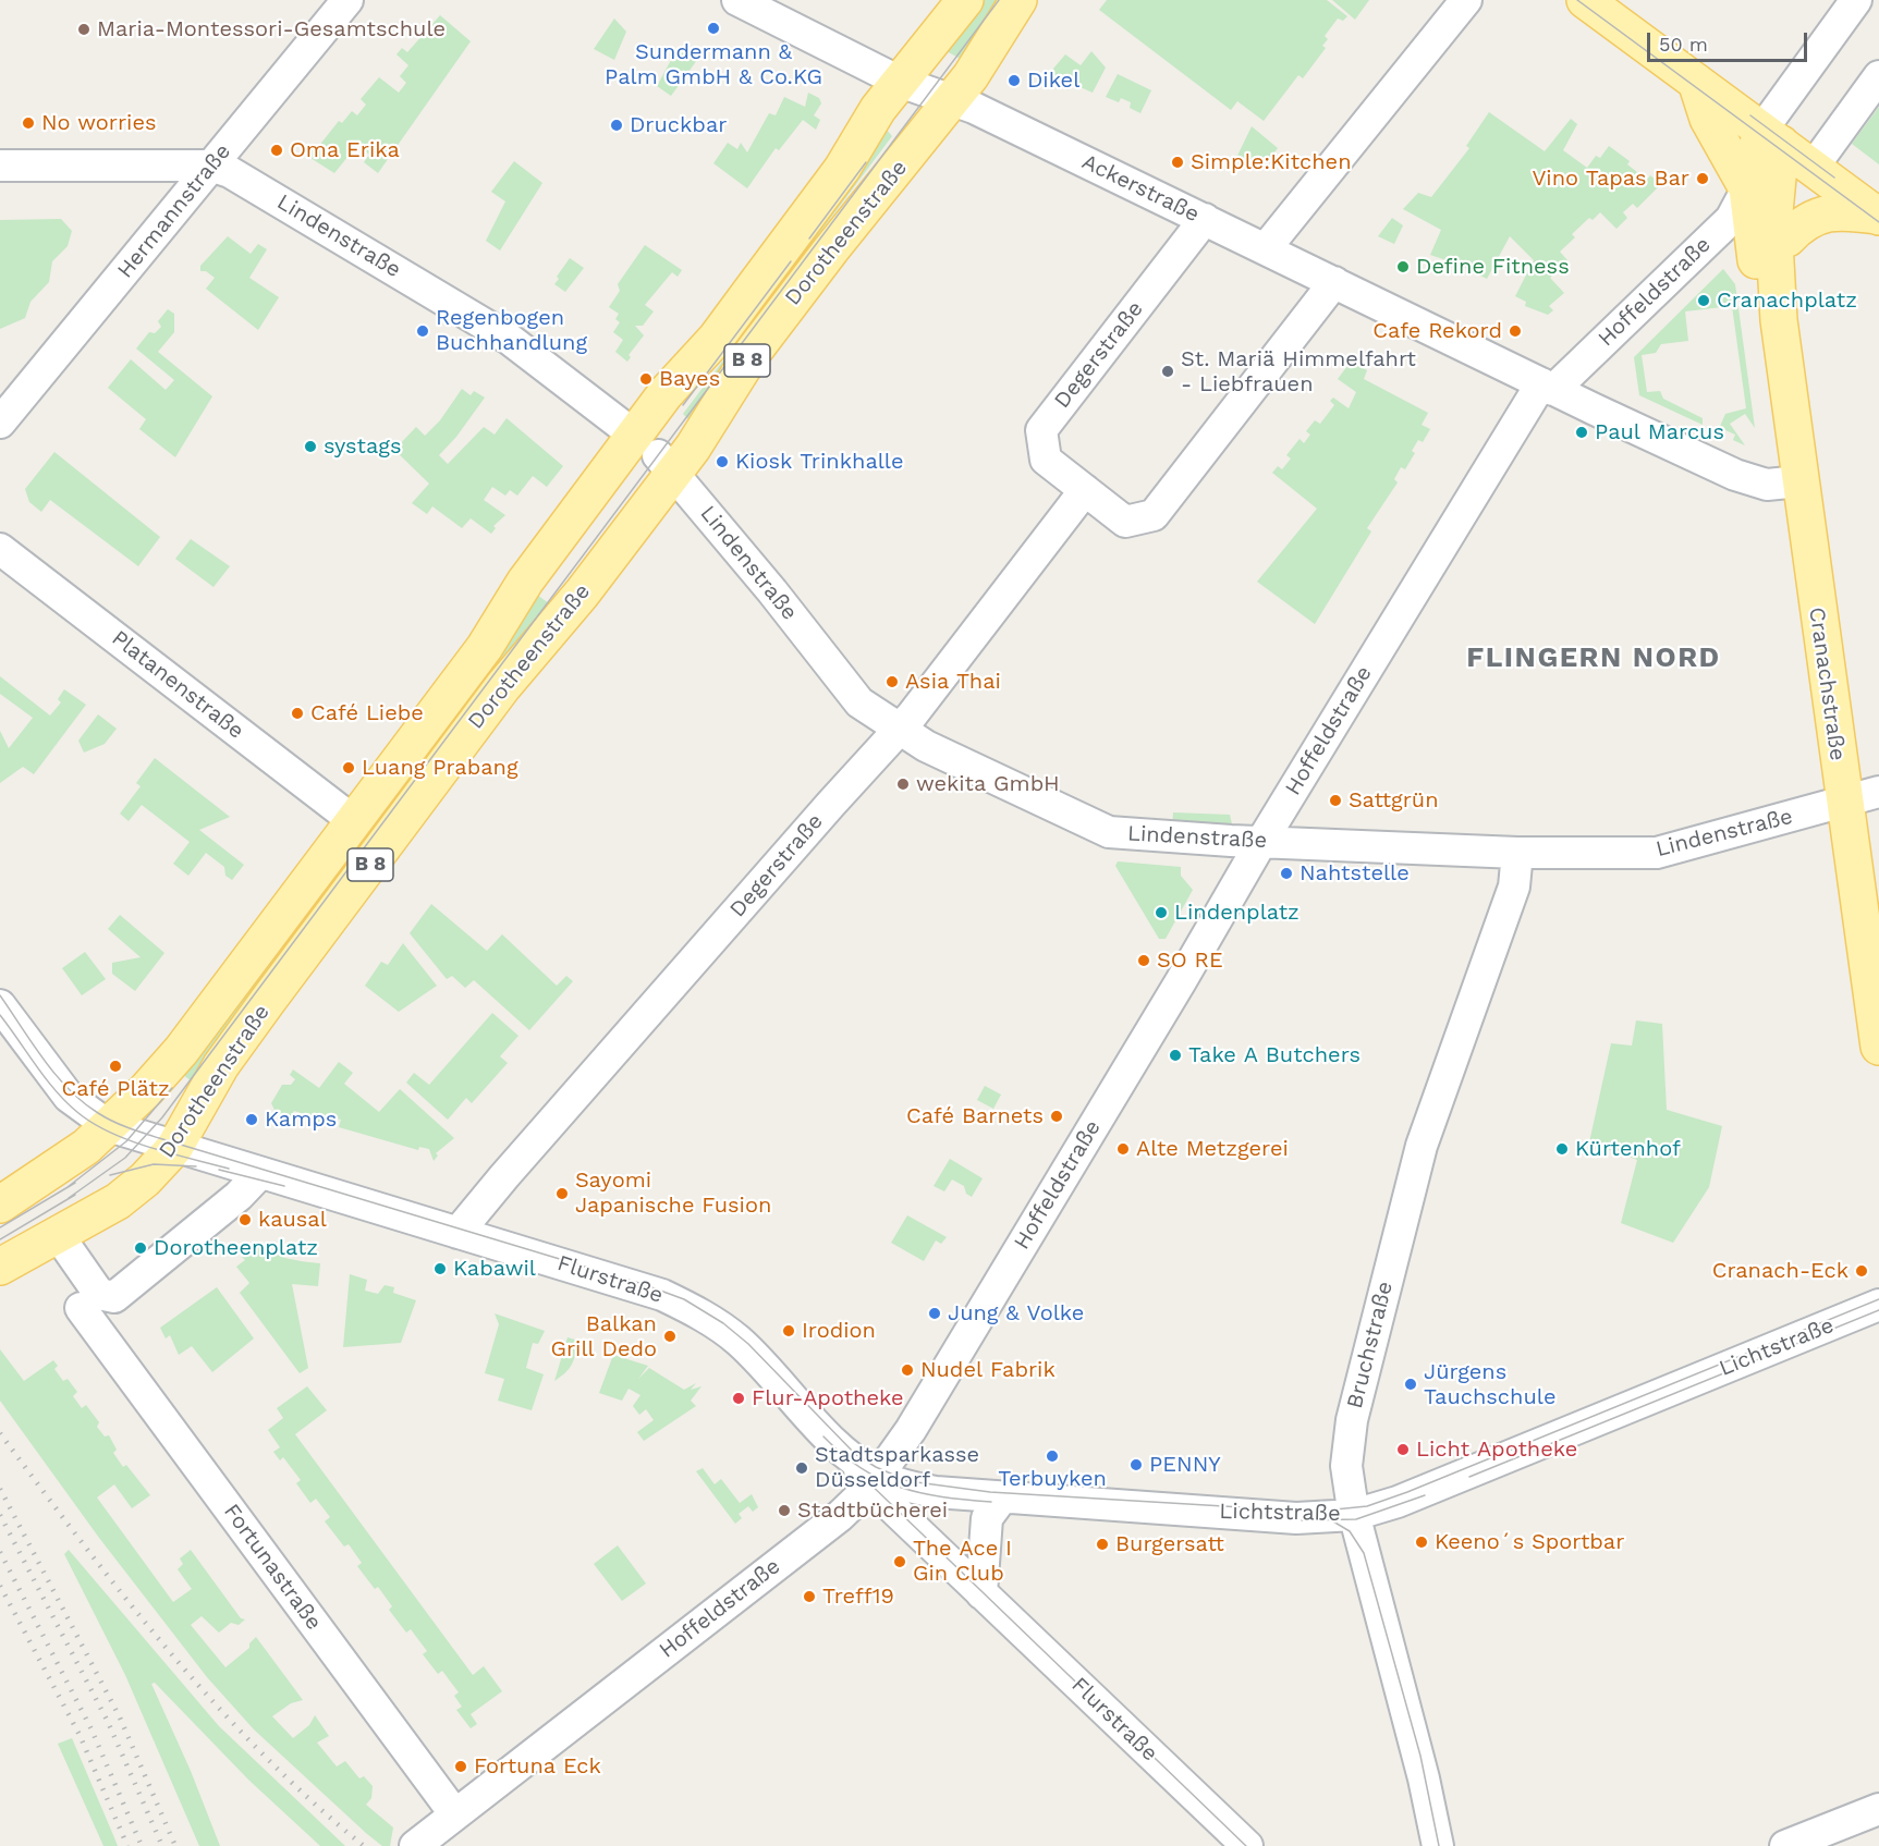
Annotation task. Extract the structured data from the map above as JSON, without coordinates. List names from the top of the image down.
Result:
{
  "streets": {
    "main road": ["Dorotheenstraße", "B 8", "Cranachstraße"],
    "street": [
      "Ackerstraße",
      "Hermannstraße",
      "Lindenstraße",
      "Hoffeldstraße",
      "Degerstraße",
      "Platanenstraße",
      "Flurstraße",
      "Bruchstraße",
      "Lichtstraße",
      "Fortunastraße"
    ]
  },
  "crossings": [
    ["Ackerstraße", "Dorotheenstraße"],
    ["Ackerstraße", "Hoffeldstraße"],
    ["Ackerstraße", "Degerstraße"],
    ["Hermannstraße", "Lindenstraße"],
    ["Dorotheenstraße", "Lindenstraße"],
    ["Dorotheenstraße", "Platanenstraße"],
    ["Dorotheenstraße", "Flurstraße"],
    ["Dorotheenstraße", "Fortunastraße"],
    ["Lindenstraße", "Hoffeldstraße"],
    ["Lindenstraße", "Degerstraße"],
    ["Lindenstraße", "Cranachstraße"],
    ["Lindenstraße", "Bruchstraße"],
    ["Hoffeldstraße", "Cranachstraße"],
    ["Hoffeldstraße", "Flurstraße"],
    ["Hoffeldstraße", "Lichtstraße"],
    ["Hoffeldstraße", "Fortunastraße"],
    ["Degerstraße", "Flurstraße"],
    ["Flurstraße", "Lichtstraße"],
    ["Bruchstraße", "Lichtstraße"]
  ],
  "districts": ["FLINGERN NORD"],
  "places": [
    "Sundermann & Palm GmbH & Co.KG",
    "Maria-Montessori-Gesamtschule",
    "Dikel",
    "No worries",
    "Druckbar",
    "Oma Erika",
    "Simple:Kitchen",
    "Vino Tapas Bar",
    "Define Fitness",
    "Cranachplatz",
    "Regenbogen Buchhandlung",
    "Cafe Rekord",
    "St. Mariä Himmelfahrt - Liebfrauen",
    "Bayes",
    "Paul Marcus",
    "systags",
    "Kiosk Trinkhalle",
    "Asia Thai",
    "Café Liebe",
    "Luang Prabang",
    "wekita GmbH",
    "Sattgrün",
    "Nahtstelle",
    "Lindenplatz",
    "SO RE",
    "Take A Butchers",
    "Café Plätz",
    "Café Barnets",
    "Kamps",
    "Alte Metzgerei",
    "Kürtenhof",
    "Sayomi Japanische Fusion",
    "kausal",
    "Dorotheenplatz",
    "Kabawil",
    "Cranach-Eck",
    "Jung & Volke",
    "Irodion",
    "Balkan Grill Dedo",
    "Nudel Fabrik",
    "Jürgens Tauchschule",
    "Flur-Apotheke",
    "Licht Apotheke",
    "Terbuyken",
    "PENNY",
    "Stadtsparkasse Düsseldorf",
    "Stadtbücherei",
    "Keeno´s Sportbar",
    "Burgersatt",
    "The Ace I Gin Club",
    "Treff19",
    "Fortuna Eck"
  ],
  "scale_bar": "50 m"
}
